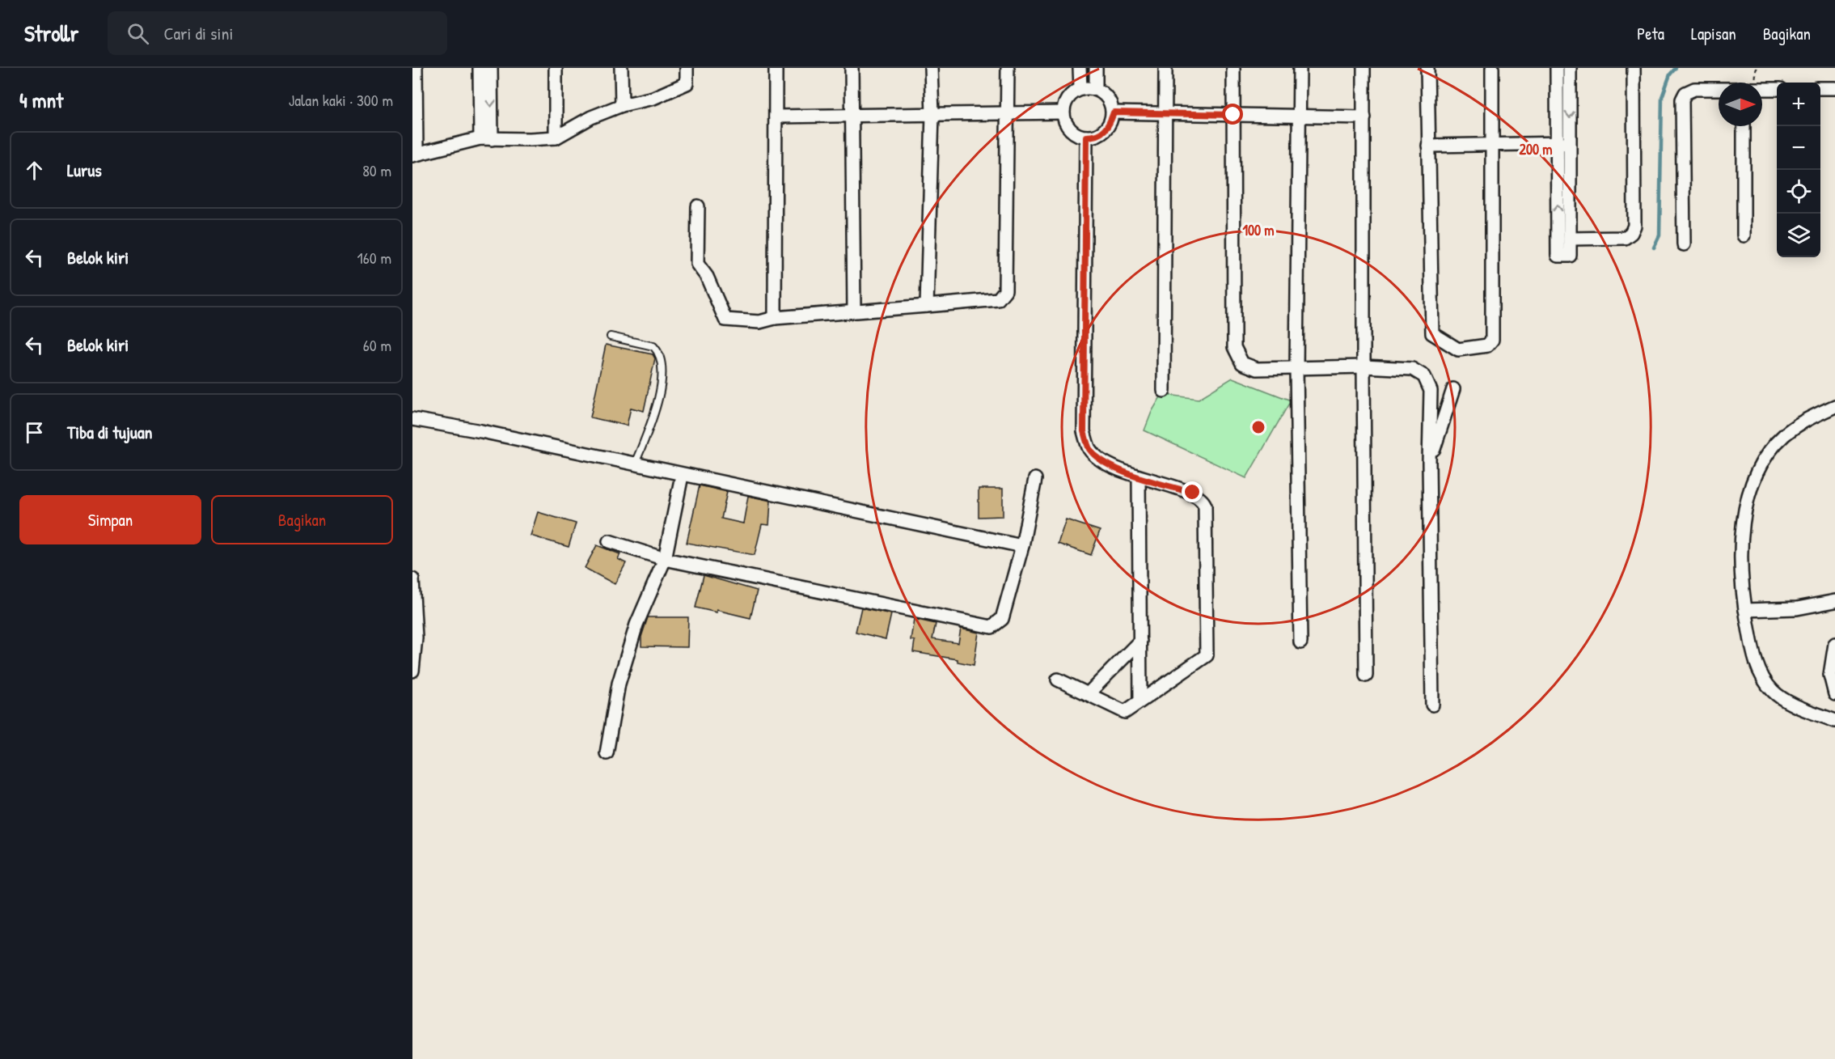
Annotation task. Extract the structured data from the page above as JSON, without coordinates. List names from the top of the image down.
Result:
{
  "north": "right",
  "page": {
    "header": "Strollr",
    "search": "Cari di sini",
    "nav": ["Peta", "Lapisan", "Bagikan"],
    "heading": ["4 mnt", "Jalan kaki · 300 m"],
    "map_buttons": ["+", "−"],
    "list": [
      ["Lurus", "80 m"],
      ["Belok kiri", "160 m"],
      ["Belok kiri", "60 m"],
      "Tiba di tujuan"
    ],
    "buttons": ["Simpan", "Bagikan"]
  },
  "rings": ["200 m", "100 m"]
}
